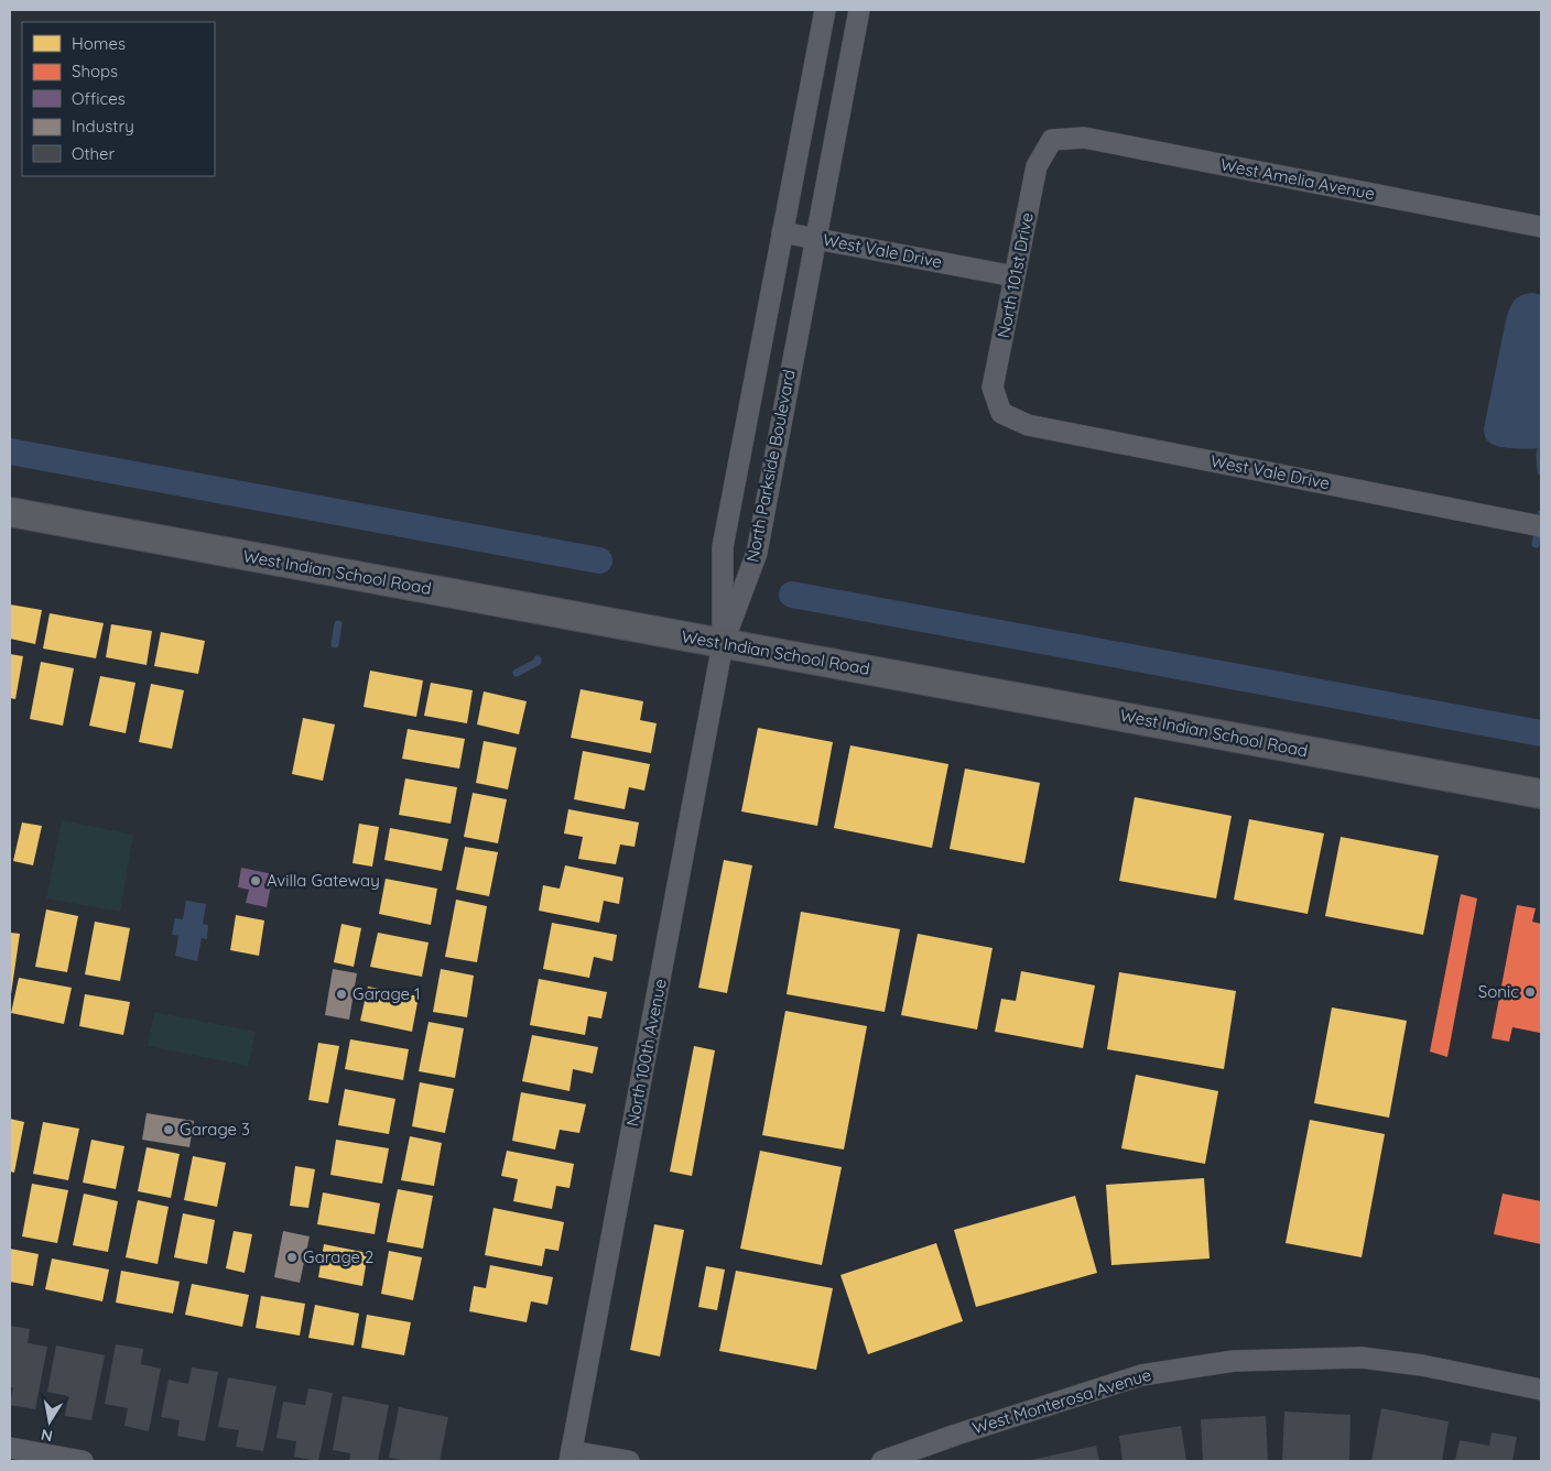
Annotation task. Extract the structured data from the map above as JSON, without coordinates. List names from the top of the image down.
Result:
{
  "streets": {
    "main road": ["West Indian School Road"],
    "street": [
      "West Amelia Avenue",
      "West Vale Drive",
      "North 101st Drive",
      "North Parkside Boulevard",
      "North 100th Avenue",
      "West Monterosa Avenue"
    ]
  },
  "crossings": [
    ["West Amelia Avenue", "North 101st Drive"],
    ["West Vale Drive", "North 101st Drive"],
    ["West Vale Drive", "North Parkside Boulevard"],
    ["North Parkside Boulevard", "West Indian School Road"],
    ["North Parkside Boulevard", "North 100th Avenue"],
    ["West Indian School Road", "North 100th Avenue"]
  ],
  "places": [
    "Avilla Gateway",
    "Sonic",
    "Garage 1",
    "Garage 3",
    "Garage 2"
  ],
  "legend": [
    "Homes",
    "Shops",
    "Offices",
    "Industry",
    "Other"
  ],
  "north": "bottom"
}
